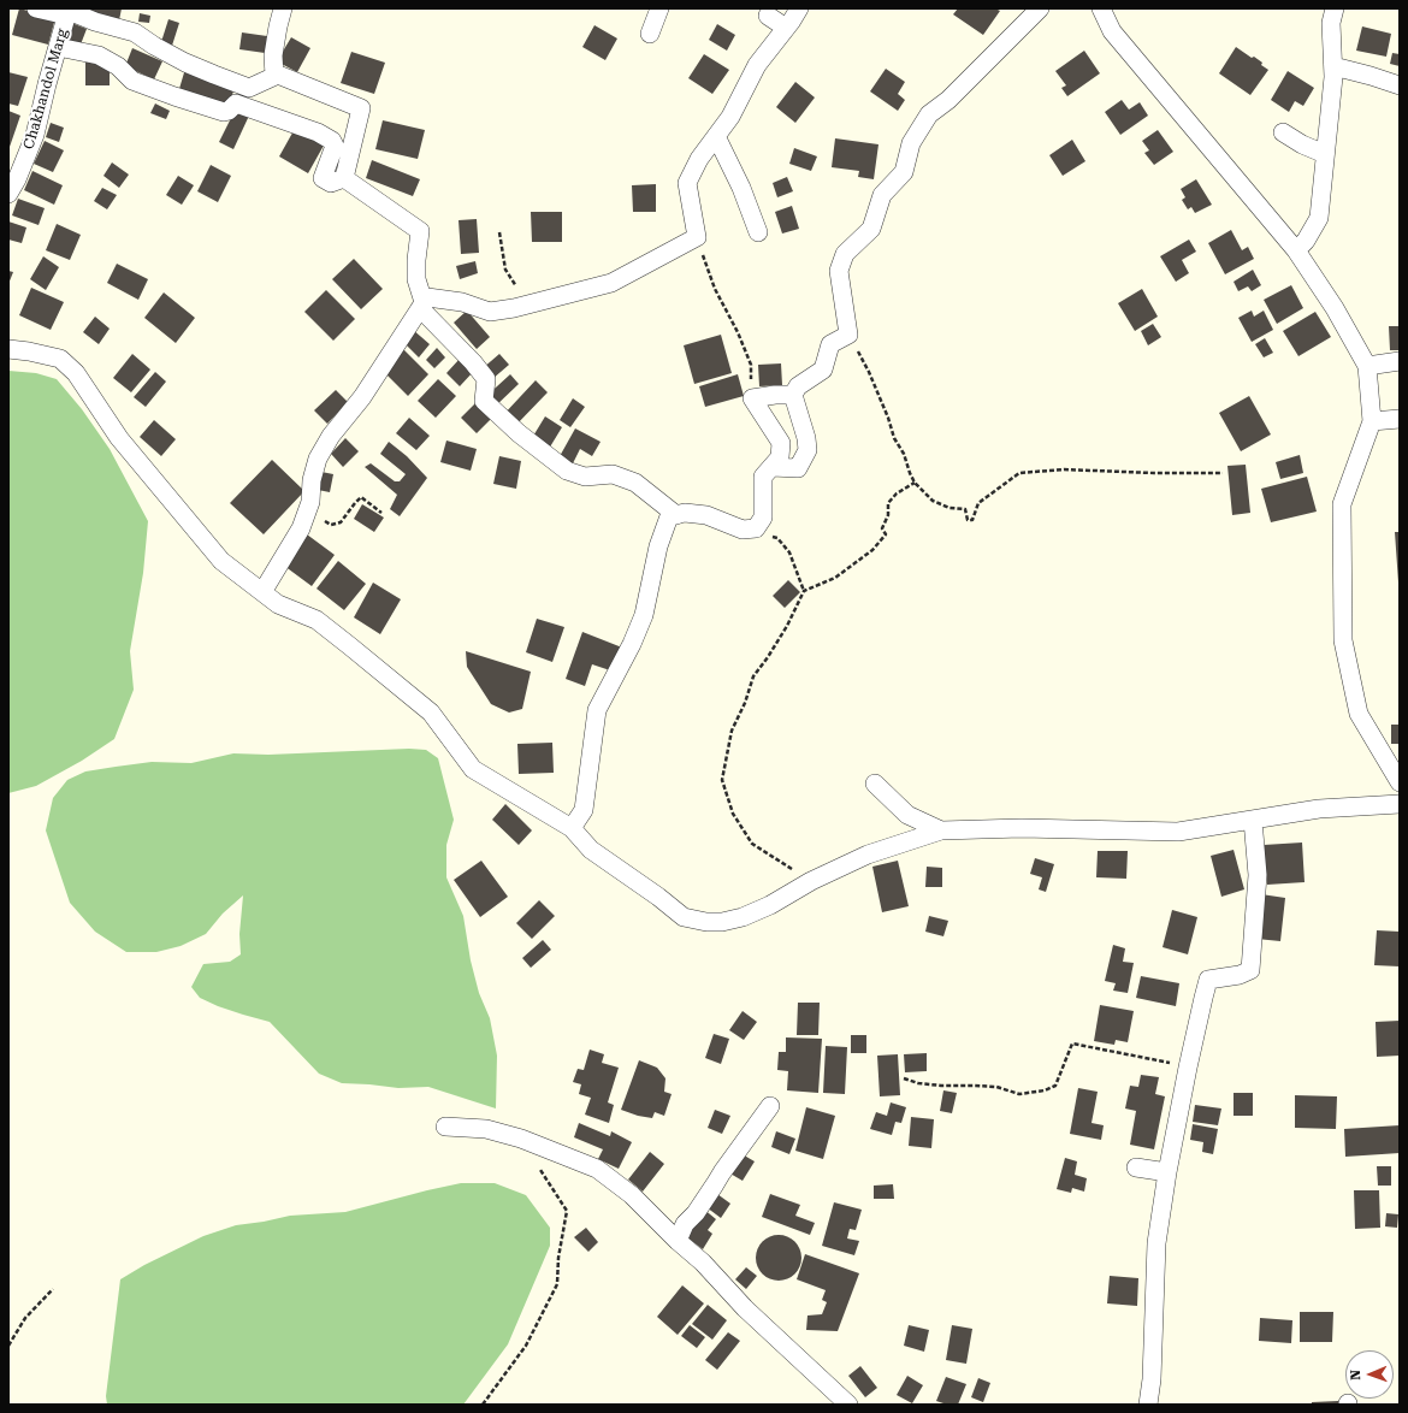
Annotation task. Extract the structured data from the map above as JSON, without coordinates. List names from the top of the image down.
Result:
{
  "streets": {
    "street": ["Chakhandol Marg"]
  },
  "north": "left"
}
